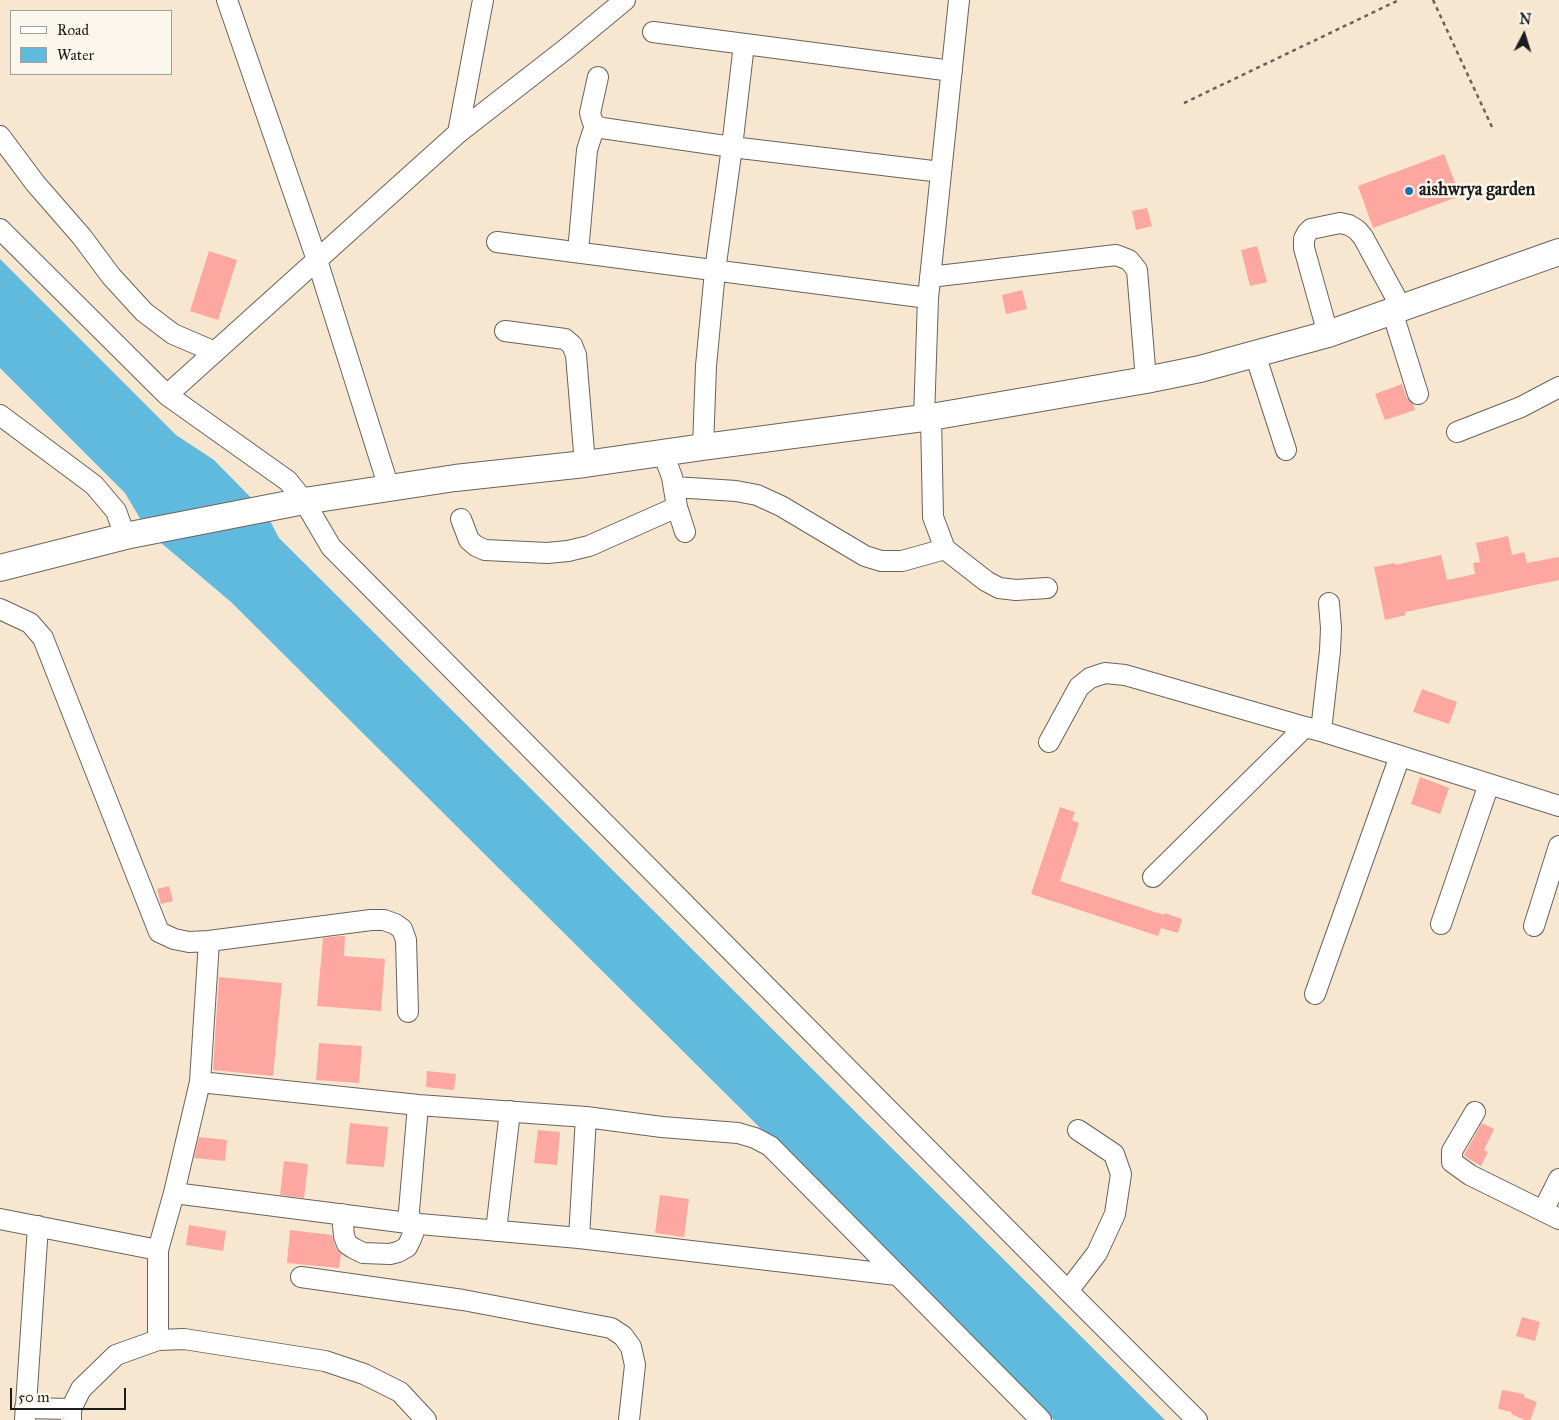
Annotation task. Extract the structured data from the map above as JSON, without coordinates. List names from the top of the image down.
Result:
{
  "places": ["aishwrya garden"],
  "legend": ["Road", "Water"],
  "scale_bar": "50 m",
  "north": "top"
}
